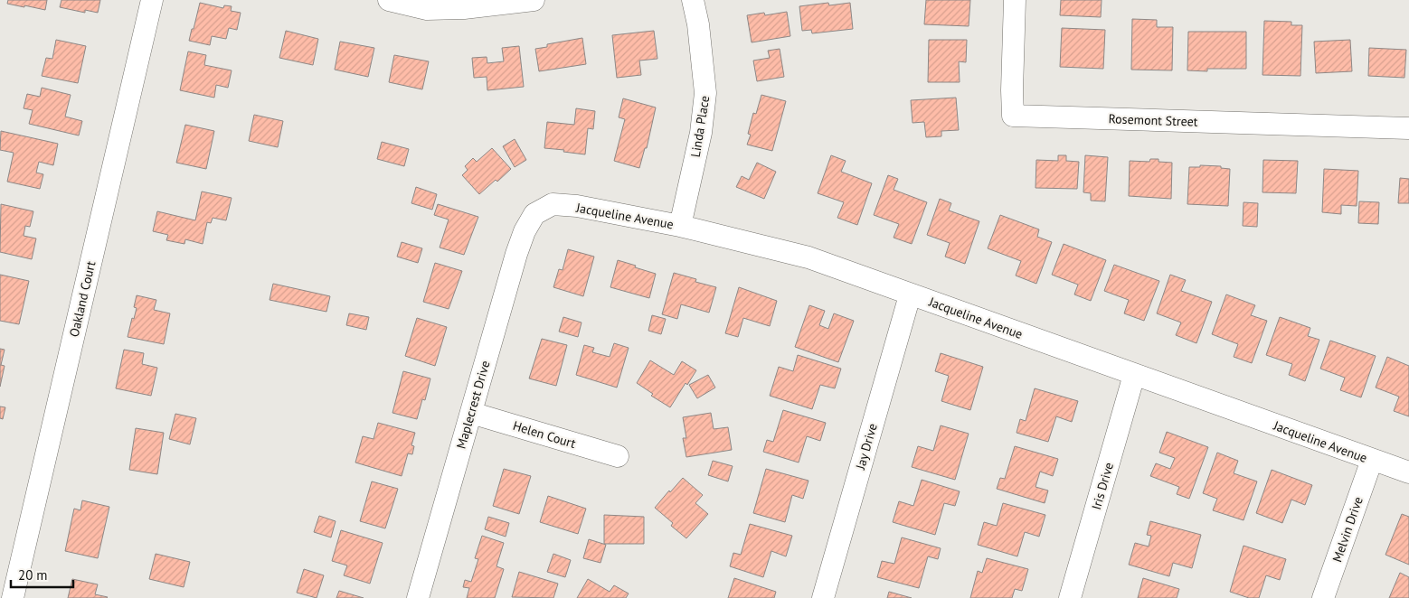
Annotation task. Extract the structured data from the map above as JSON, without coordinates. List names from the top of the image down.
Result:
{
  "streets": {
    "street": [
      "Rosemont Street",
      "Linda Place",
      "Jacqueline Avenue",
      "Oakland Court",
      "Maplecrest Drive",
      "Helen Court",
      "Jay Drive",
      "Iris Drive",
      "Melvin Drive"
    ]
  },
  "crossings": [
    ["Linda Place", "Jacqueline Avenue"],
    ["Jacqueline Avenue", "Maplecrest Drive"],
    ["Jacqueline Avenue", "Jay Drive"],
    ["Jacqueline Avenue", "Iris Drive"],
    ["Jacqueline Avenue", "Melvin Drive"],
    ["Maplecrest Drive", "Helen Court"]
  ],
  "scale_bar": "20 m"
}
